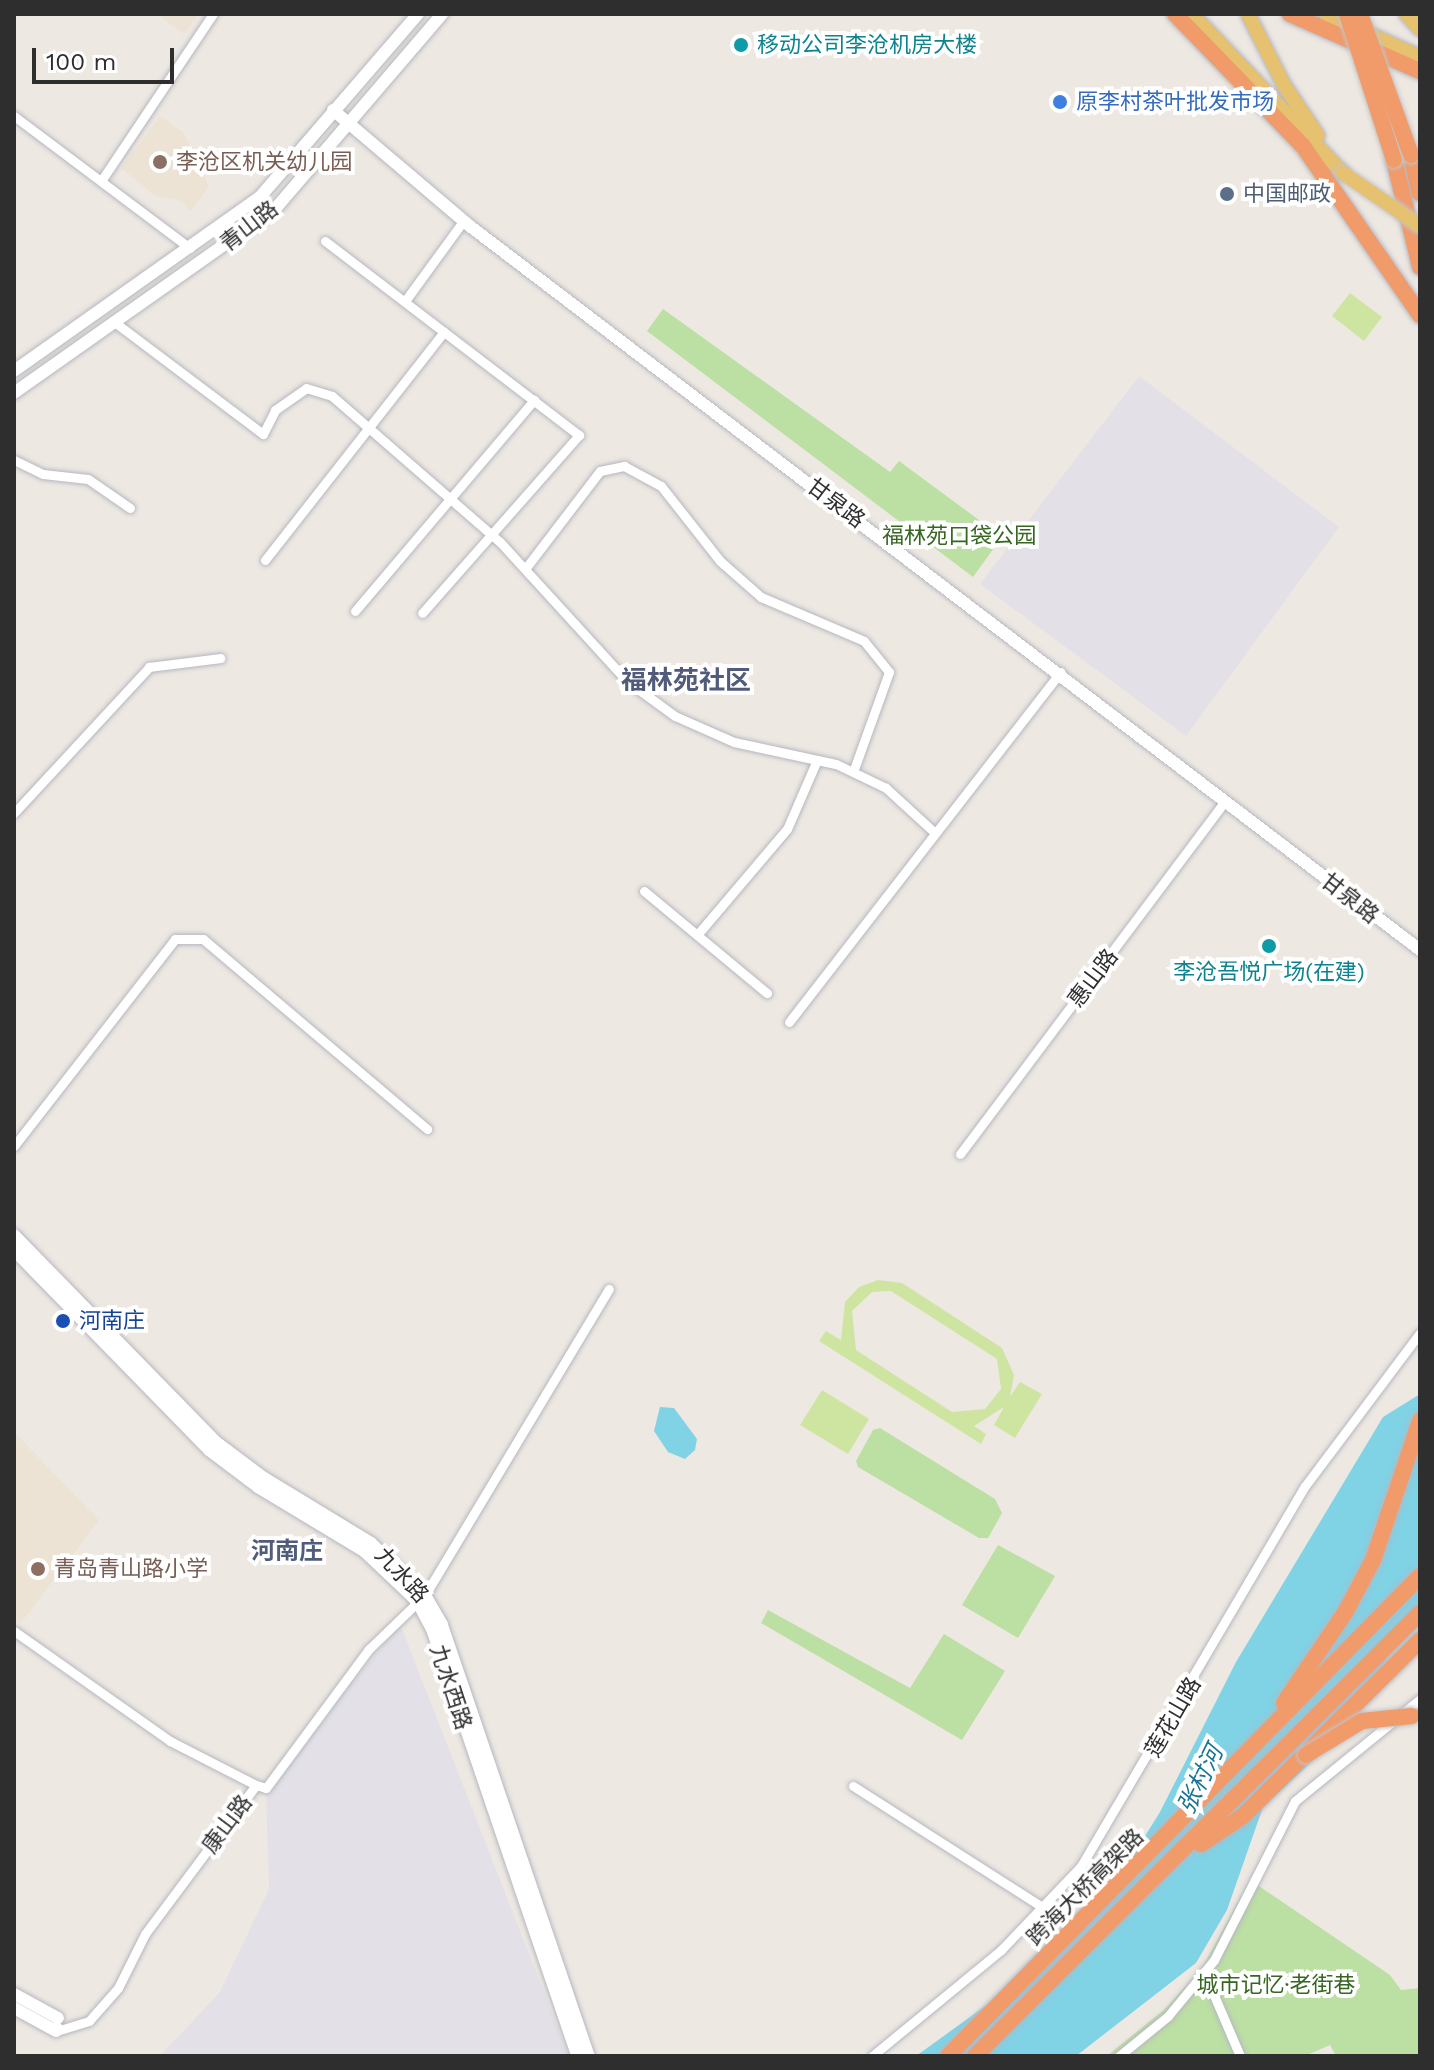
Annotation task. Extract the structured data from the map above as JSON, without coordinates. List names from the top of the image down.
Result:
{
  "streets": {
    "highway": ["跨海大桥高架路"],
    "main road": [
      "青山路",
      "甘泉路",
      "九水路",
      "九水西路"
    ],
    "street": ["惠山路", "莲花山路", "康山路"]
  },
  "crossings": [
    ["青山路", "甘泉路"],
    ["甘泉路", "惠山路"],
    ["九水路", "九水西路"]
  ],
  "districts": ["福林苑社区", "河南庄"],
  "water": ["张村河"],
  "parks": ["福林苑口袋公园", "城市记忆·老街巷"],
  "places": [
    "移动公司李沧机房大楼",
    "原李村茶叶批发市场",
    "李沧区机关幼儿园",
    "中国邮政",
    "李沧吾悦广场(在建)",
    "河南庄",
    "青岛青山路小学"
  ],
  "scale_bar": "100 m"
}
